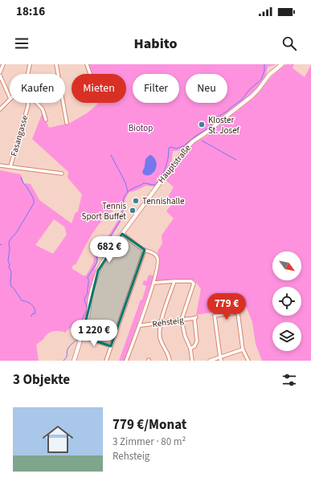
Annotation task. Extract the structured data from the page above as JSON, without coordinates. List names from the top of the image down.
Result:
{
  "streets": {
    "main road": ["Hauptstraße"],
    "street": ["Fasangasse", "Rehsteig"]
  },
  "parks": ["Biotop"],
  "places": ["Kloster St. Josef", "Tennishalle", "Tennis Sport Buffet"],
  "north": "bottom right",
  "page": {
    "status": "18:16",
    "header": "Habito",
    "chip": [
      "Kaufen",
      "Mieten",
      "Filter",
      "Neu"
    ],
    "price": ["682 €", "779 €", "1 220 €"],
    "heading": "3 Objekte",
    "list": [
      {
        "name": "779 €/Monat",
        "note": "3 Zimmer · 80 m² · Rehsteig"
      }
    ]
  }
}
